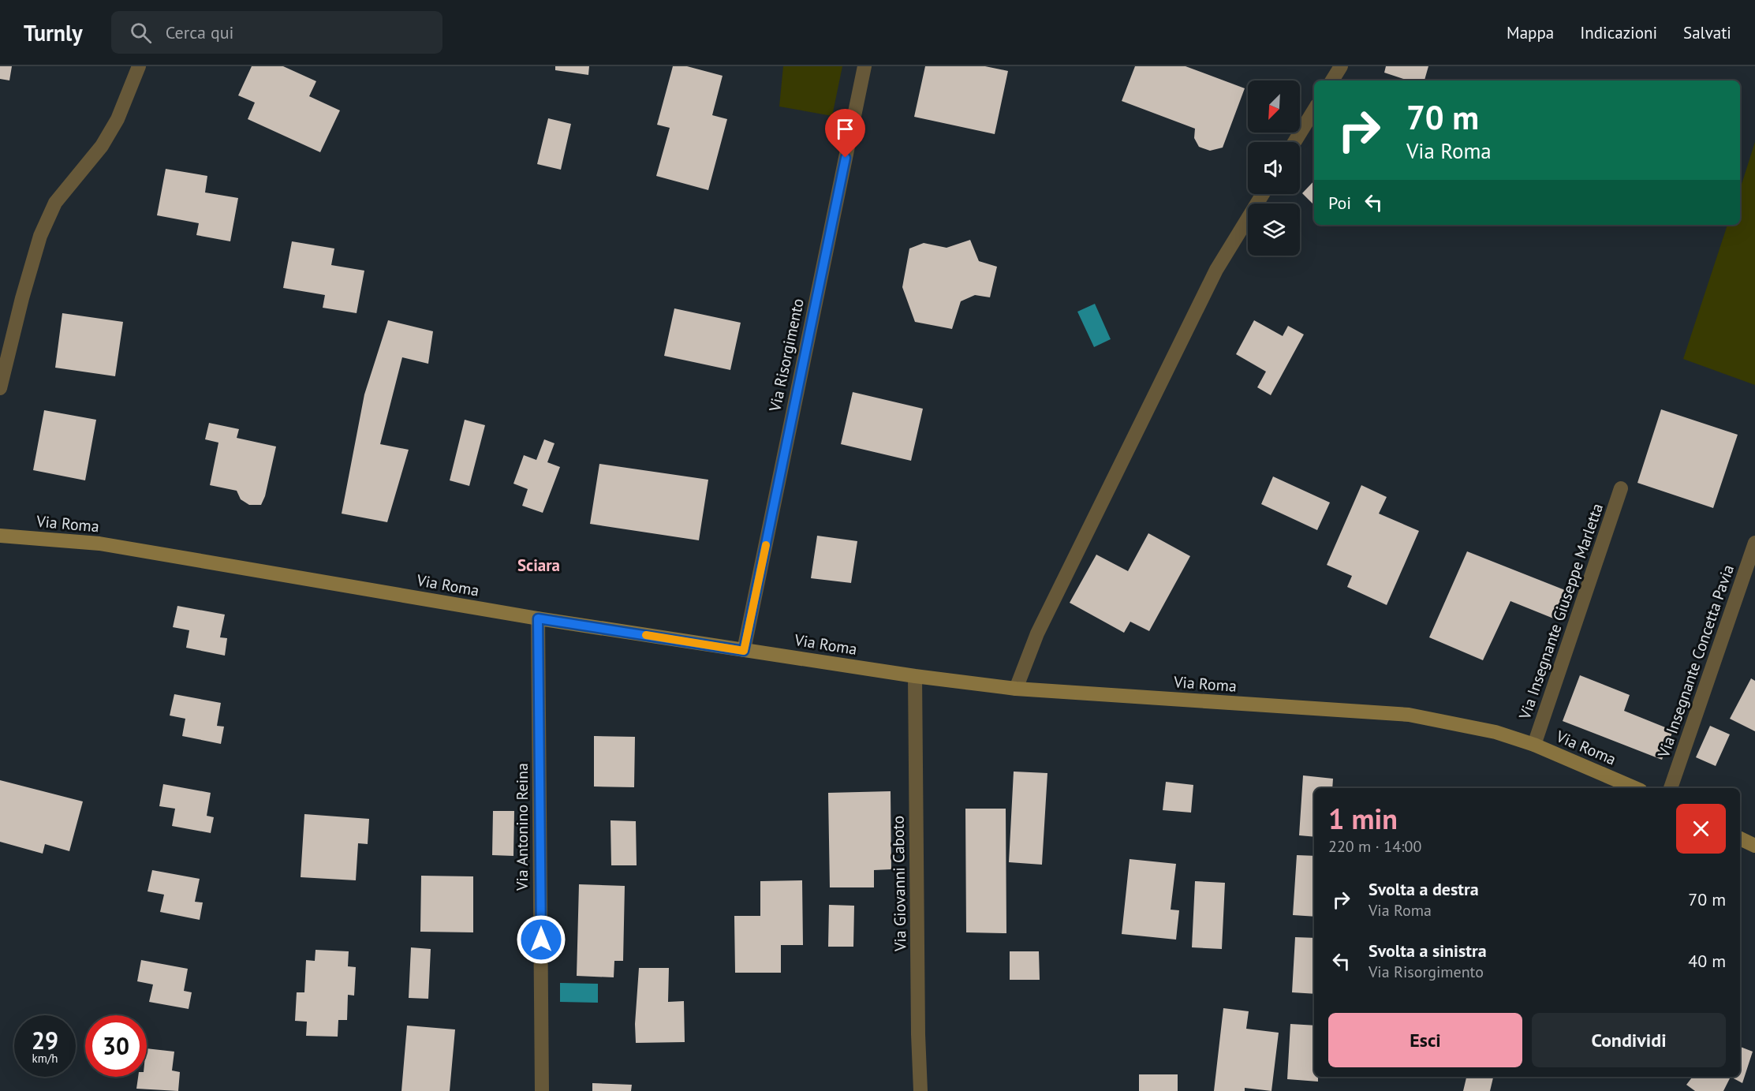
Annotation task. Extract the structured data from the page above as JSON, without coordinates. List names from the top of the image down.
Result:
{
  "streets": {
    "main road": ["Via Roma"],
    "street": [
      "Via Risorgimento",
      "Via Insegnante Giuseppe Marletta",
      "Via Insegnante Concetta Pavia",
      "Via Antonino Reina",
      "Via Giovanni Caboto"
    ]
  },
  "crossings": [
    ["Via Risorgimento", "Via Roma"],
    ["Via Roma", "Via Insegnante Giuseppe Marletta"],
    ["Via Roma", "Via Antonino Reina"],
    ["Via Roma", "Via Giovanni Caboto"]
  ],
  "districts": ["Sciara"],
  "north": "bottom left",
  "page": {
    "header": "Turnly",
    "search": "Cerca qui",
    "nav": ["Mappa", "Indicazioni", "Salvati"],
    "turn": ["70 m", "Via Roma"],
    "then": "Poi",
    "heading": ["1 min", "220 m · 14:00"],
    "list": [
      {
        "name": "Svolta a destra",
        "note": "Via Roma",
        "value": "70 m"
      },
      {
        "name": "Svolta a sinistra",
        "note": "Via Risorgimento",
        "value": "40 m"
      }
    ],
    "buttons": ["Esci", "Condividi"],
    "speed": "29 km/h",
    "limit": "30"
  }
}
